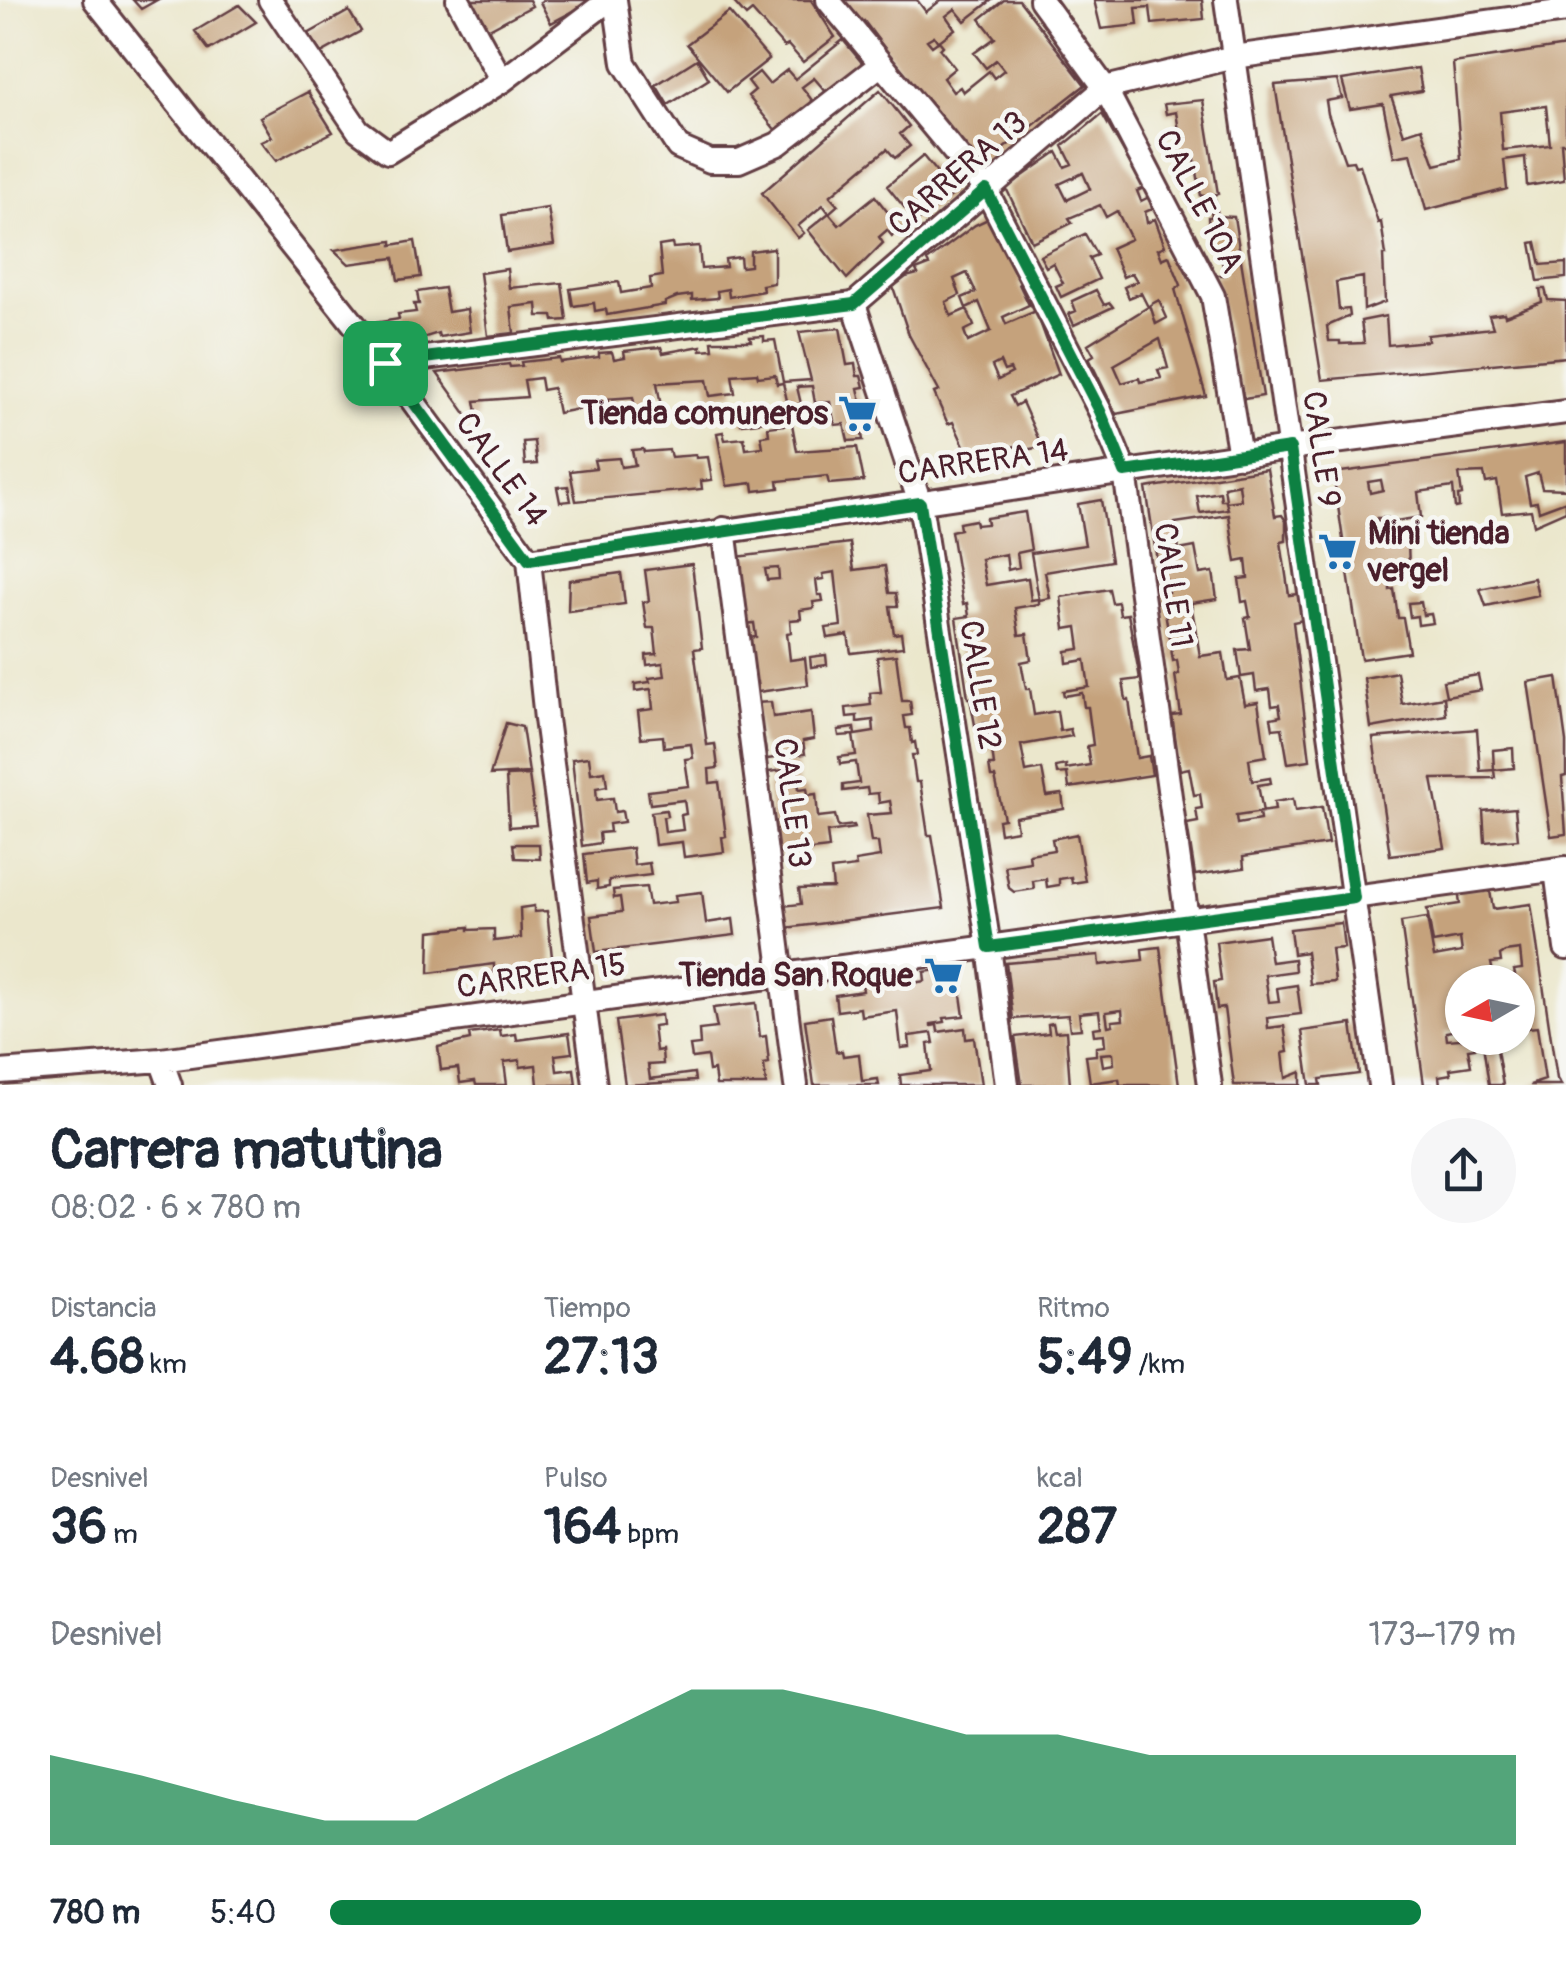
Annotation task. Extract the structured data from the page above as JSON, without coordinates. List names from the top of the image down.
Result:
{
  "streets": {
    "street": [
      "CARRERA 13",
      "CALLE 10A",
      "CALLE 9",
      "CARRERA 14",
      "CALLE 14",
      "CALLE 11",
      "CALLE 12",
      "CALLE 13",
      "CARRERA 15"
    ]
  },
  "crossings": [
    ["CARRERA 13", "CALLE 10A"],
    ["CARRERA 13", "CALLE 9"],
    ["CARRERA 13", "CALLE 11"],
    ["CARRERA 13", "CALLE 12"],
    ["CALLE 10A", "CARRERA 14"],
    ["CALLE 9", "CARRERA 14"],
    ["CALLE 9", "CARRERA 15"],
    ["CARRERA 14", "CALLE 14"],
    ["CARRERA 14", "CALLE 11"],
    ["CARRERA 14", "CALLE 12"],
    ["CARRERA 14", "CALLE 13"],
    ["CALLE 14", "CARRERA 15"],
    ["CALLE 11", "CARRERA 15"],
    ["CALLE 12", "CARRERA 15"],
    ["CALLE 13", "CARRERA 15"]
  ],
  "places": {
    "supermarket": ["Tienda comuneros", "Mini tienda vergel", "Tienda San Roque"]
  },
  "north": "left",
  "page": {
    "heading": ["Carrera matutina", "08:02 · 6 × 780 m"],
    "stats": [
      ["Distancia", "4.68 km"],
      ["Tiempo", "27:13"],
      ["Ritmo", "5:49 /km"],
      ["Desnivel", "36 m"],
      ["Pulso", "164 bpm"],
      ["kcal", "287"]
    ],
    "chart": ["Desnivel", "173–179 m"],
    "list": [
      {
        "name": "780 m",
        "note": "5:40"
      }
    ]
  }
}
